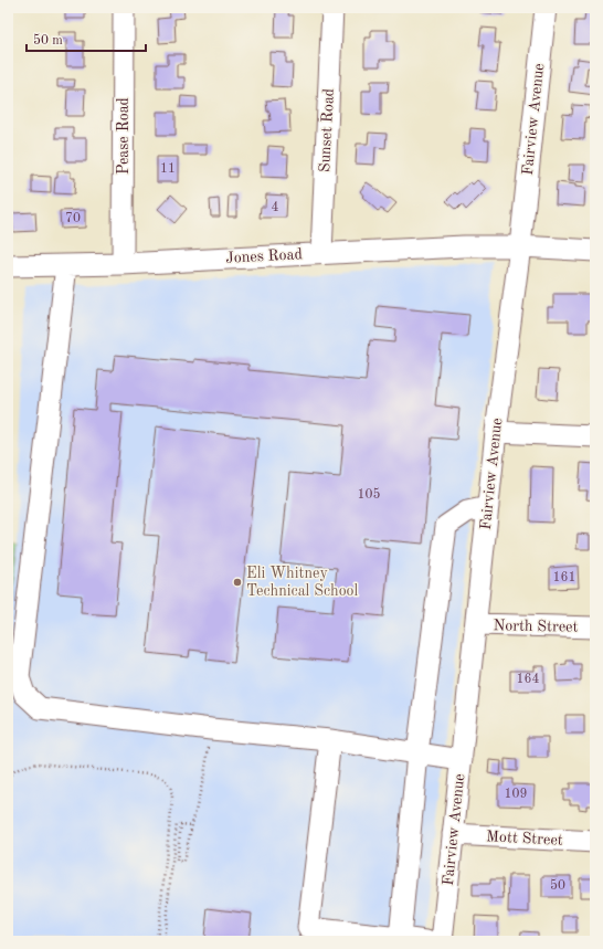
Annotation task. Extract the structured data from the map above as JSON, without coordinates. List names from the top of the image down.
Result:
{
  "streets": {
    "street": [
      "Fairview Avenue",
      "Sunset Road",
      "Pease Road",
      "Jones Road",
      "North Street",
      "Mott Street"
    ]
  },
  "crossings": [
    ["Fairview Avenue", "Jones Road"],
    ["Fairview Avenue", "North Street"],
    ["Fairview Avenue", "Mott Street"],
    ["Sunset Road", "Jones Road"],
    ["Pease Road", "Jones Road"]
  ],
  "places": ["Eli Whitney Technical School"],
  "house_numbers": [
    "11",
    "4",
    "70",
    "105",
    "161",
    "164",
    "109",
    "50"
  ],
  "scale_bar": "50 m"
}
